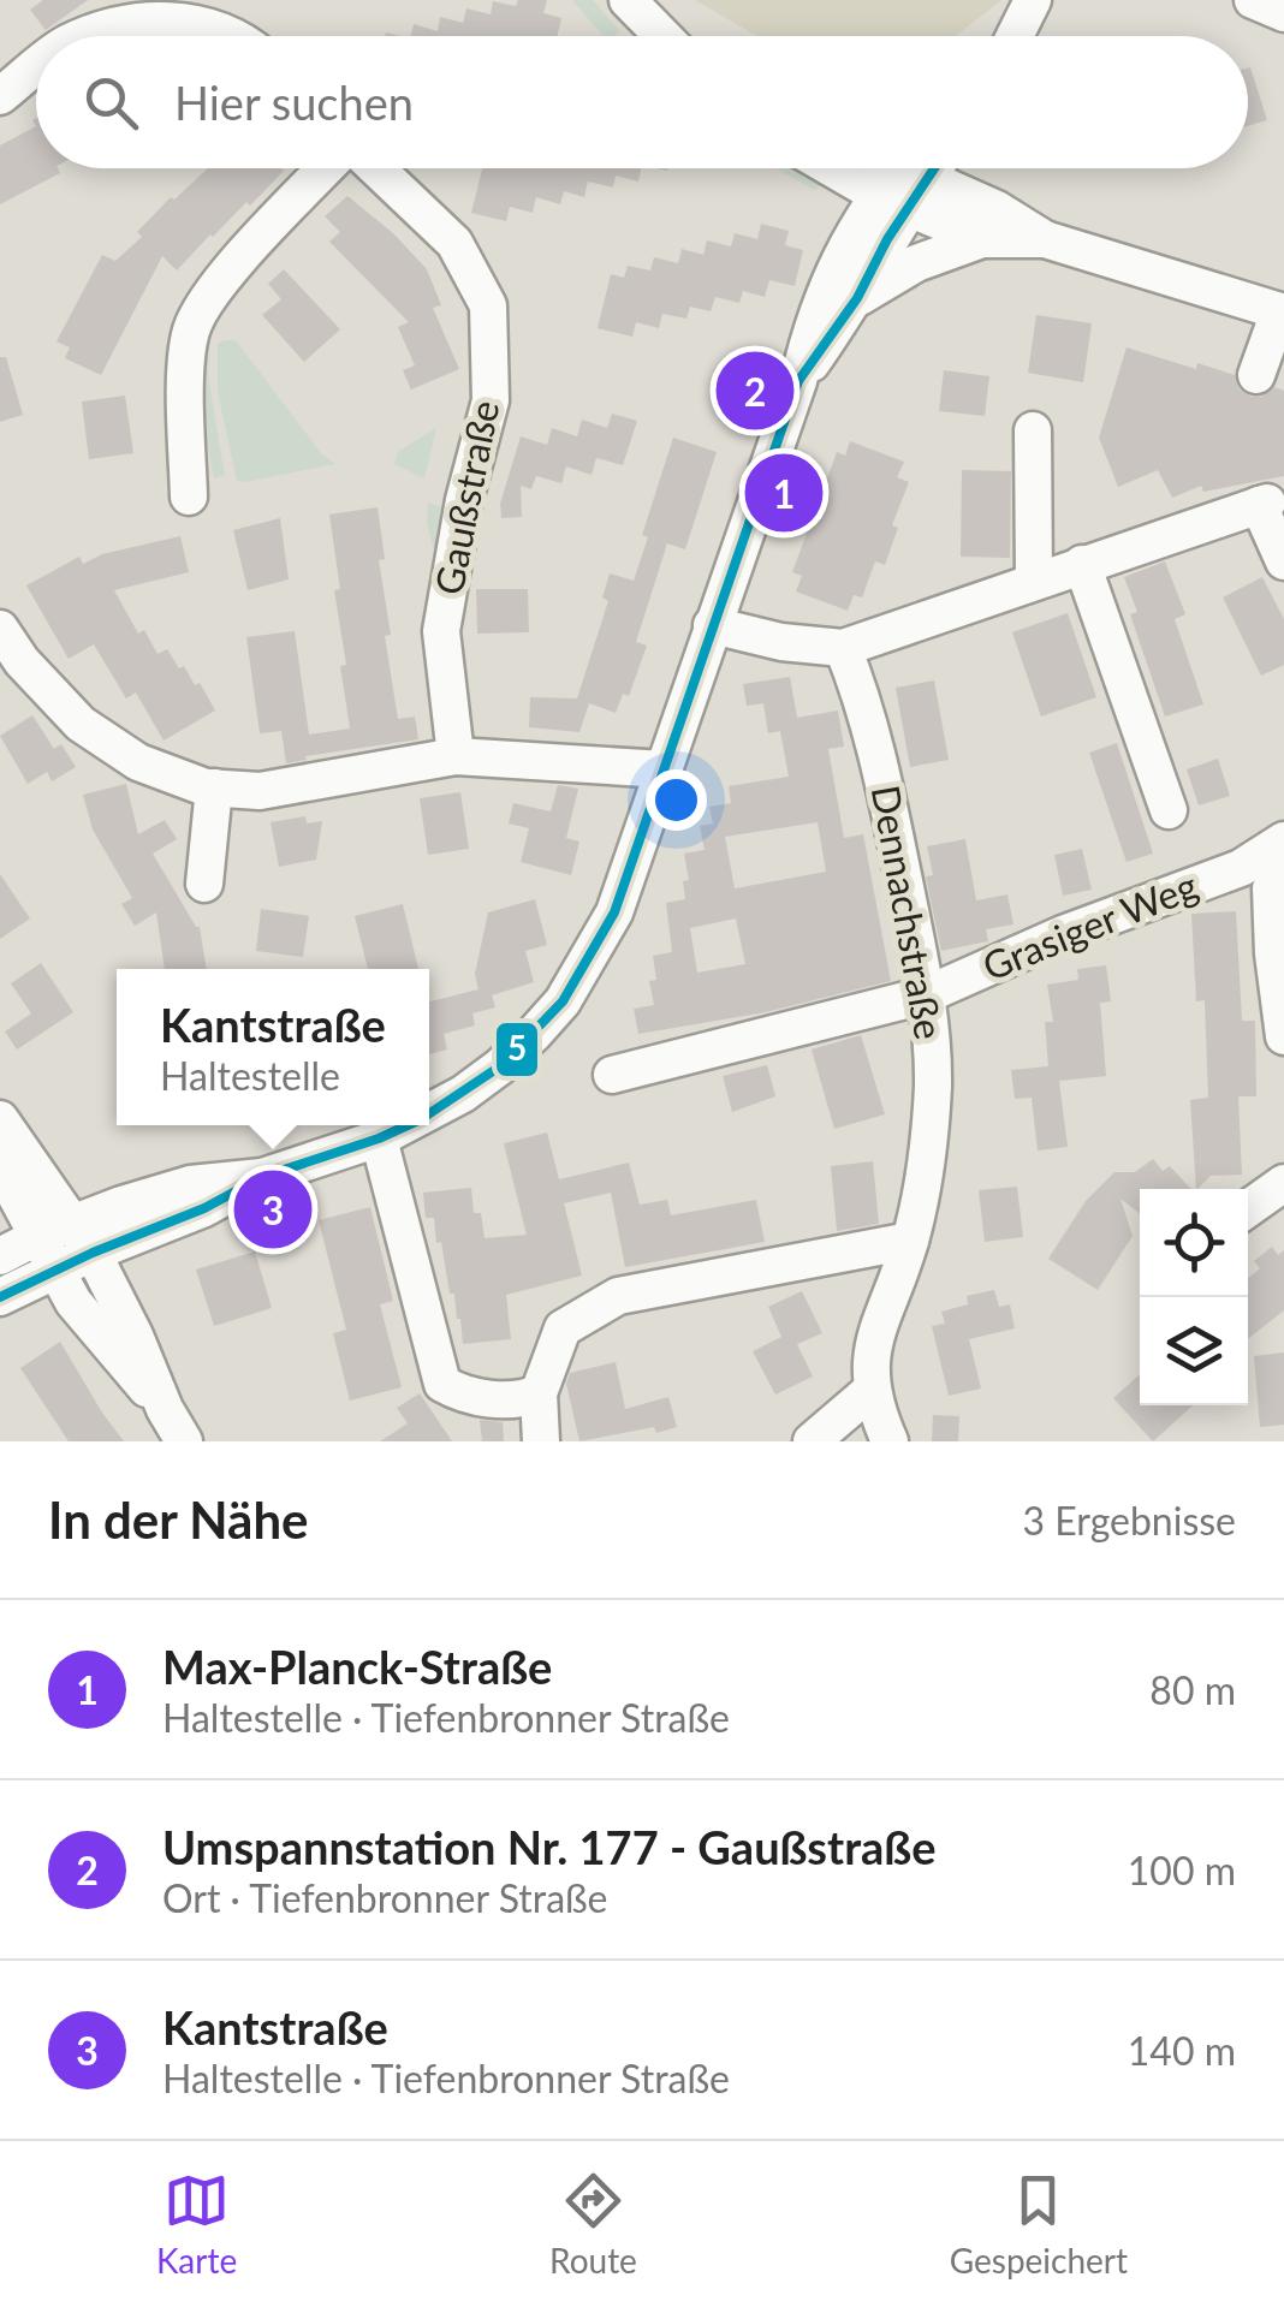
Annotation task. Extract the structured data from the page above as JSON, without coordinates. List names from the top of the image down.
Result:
{
  "streets": {
    "street": ["Gaußstraße", "Dennachstraße", "Grasiger Weg"]
  },
  "crossings": [
    ["Dennachstraße", "Grasiger Weg"]
  ],
  "lines": ["transit line 5"],
  "page": {
    "search": "Hier suchen",
    "pins": ["2", "1", "3"],
    "popup": ["Kantstraße", "Haltestelle"],
    "heading": ["In der Nähe", "3 Ergebnisse"],
    "list": [
      {
        "mark": "1",
        "name": "Max-Planck-Straße",
        "note": "Haltestelle · Tiefenbronner Straße",
        "value": "80 m"
      },
      {
        "mark": "2",
        "name": "Umspannstation Nr. 177 - Gaußstraße",
        "note": "Ort · Tiefenbronner Straße",
        "value": "100 m"
      },
      {
        "mark": "3",
        "name": "Kantstraße",
        "note": "Haltestelle · Tiefenbronner Straße",
        "value": "140 m"
      }
    ],
    "nav": ["Karte", "Route", "Gespeichert"]
  }
}
